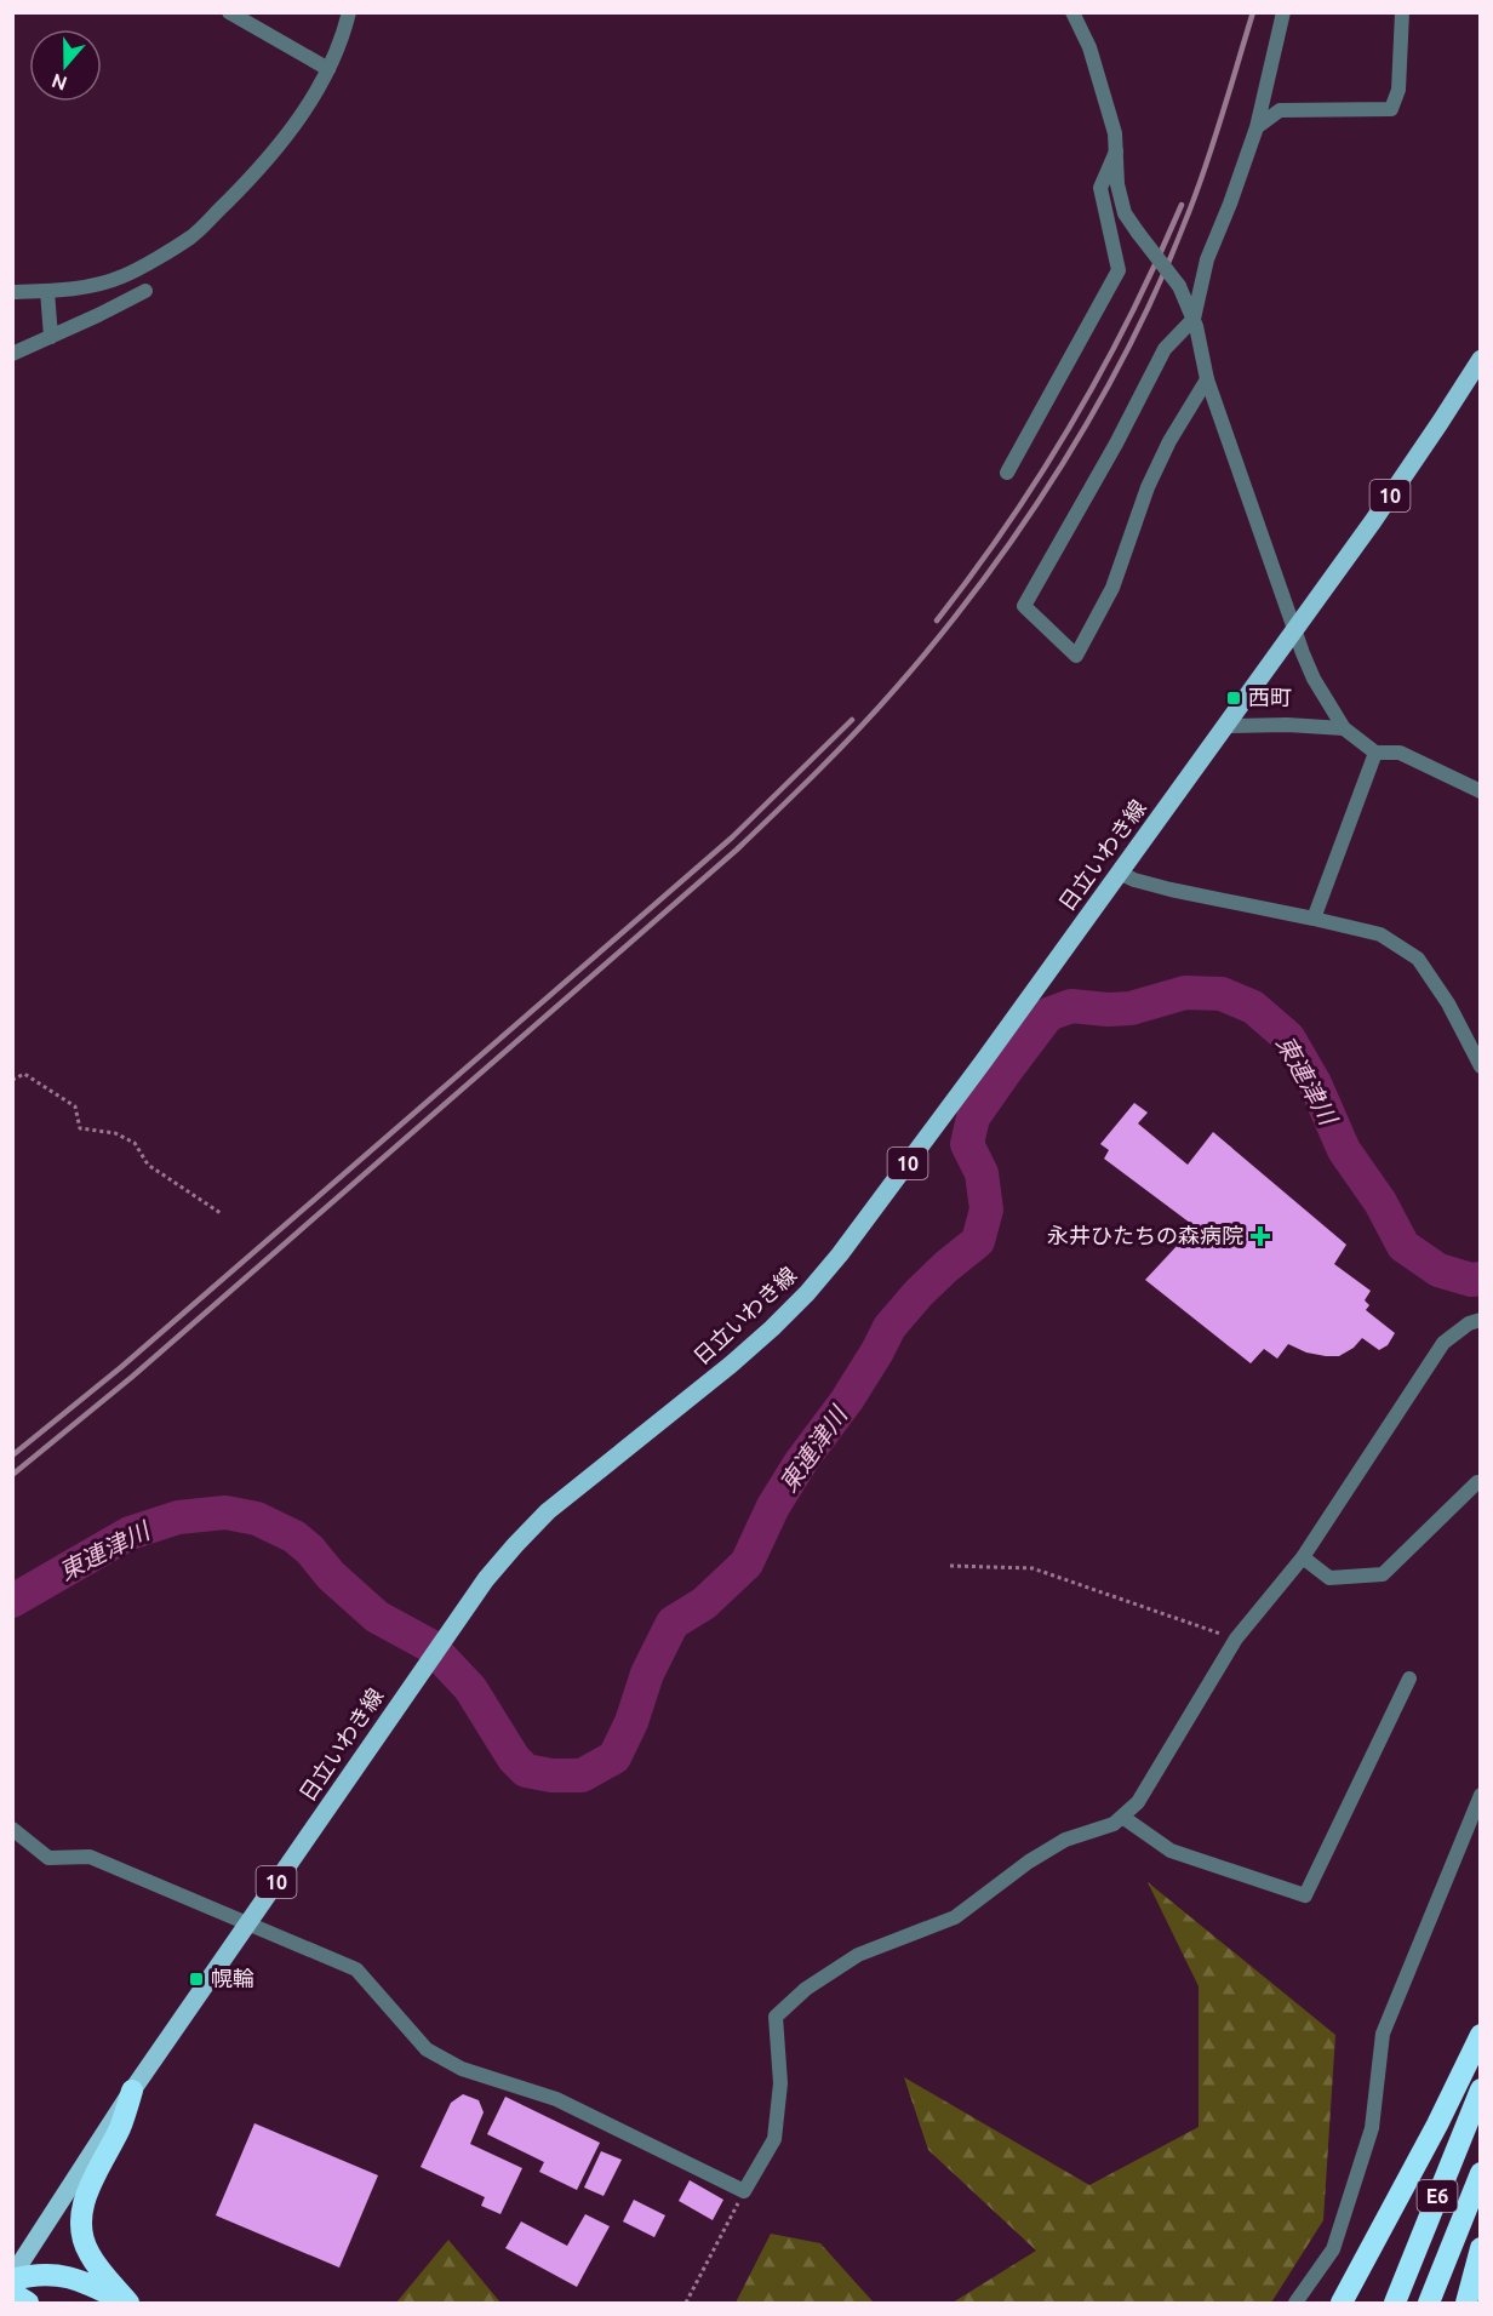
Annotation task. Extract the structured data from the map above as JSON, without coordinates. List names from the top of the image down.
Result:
{
  "streets": {
    "highway": ["E6"],
    "main road": ["10", "日立いわき線"]
  },
  "water": ["東連津川"],
  "places": {
    "transit": ["西町", "幌輪"],
    "health": ["永井ひたちの森病院"]
  },
  "north": "bottom"
}
